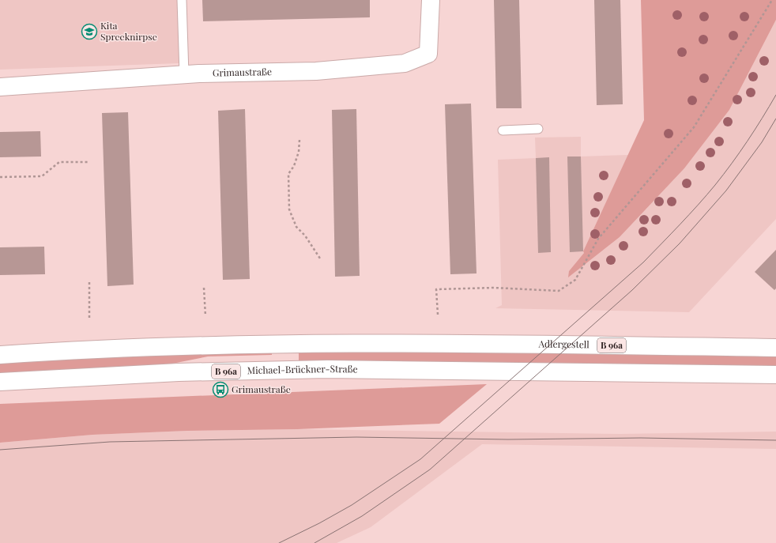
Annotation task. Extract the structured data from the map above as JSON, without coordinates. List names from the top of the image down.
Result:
{
  "streets": {
    "main road": [
      "Grimaustraße",
      "Adlergestell",
      "B 96a",
      "Michael-Brückner-Straße"
    ]
  },
  "crossings": [
    ["Adlergestell", "B 96a"]
  ],
  "places": {
    "school or university": ["Kita Spreeknirpse"],
    "bus stop": ["Grimaustraße"]
  }
}
